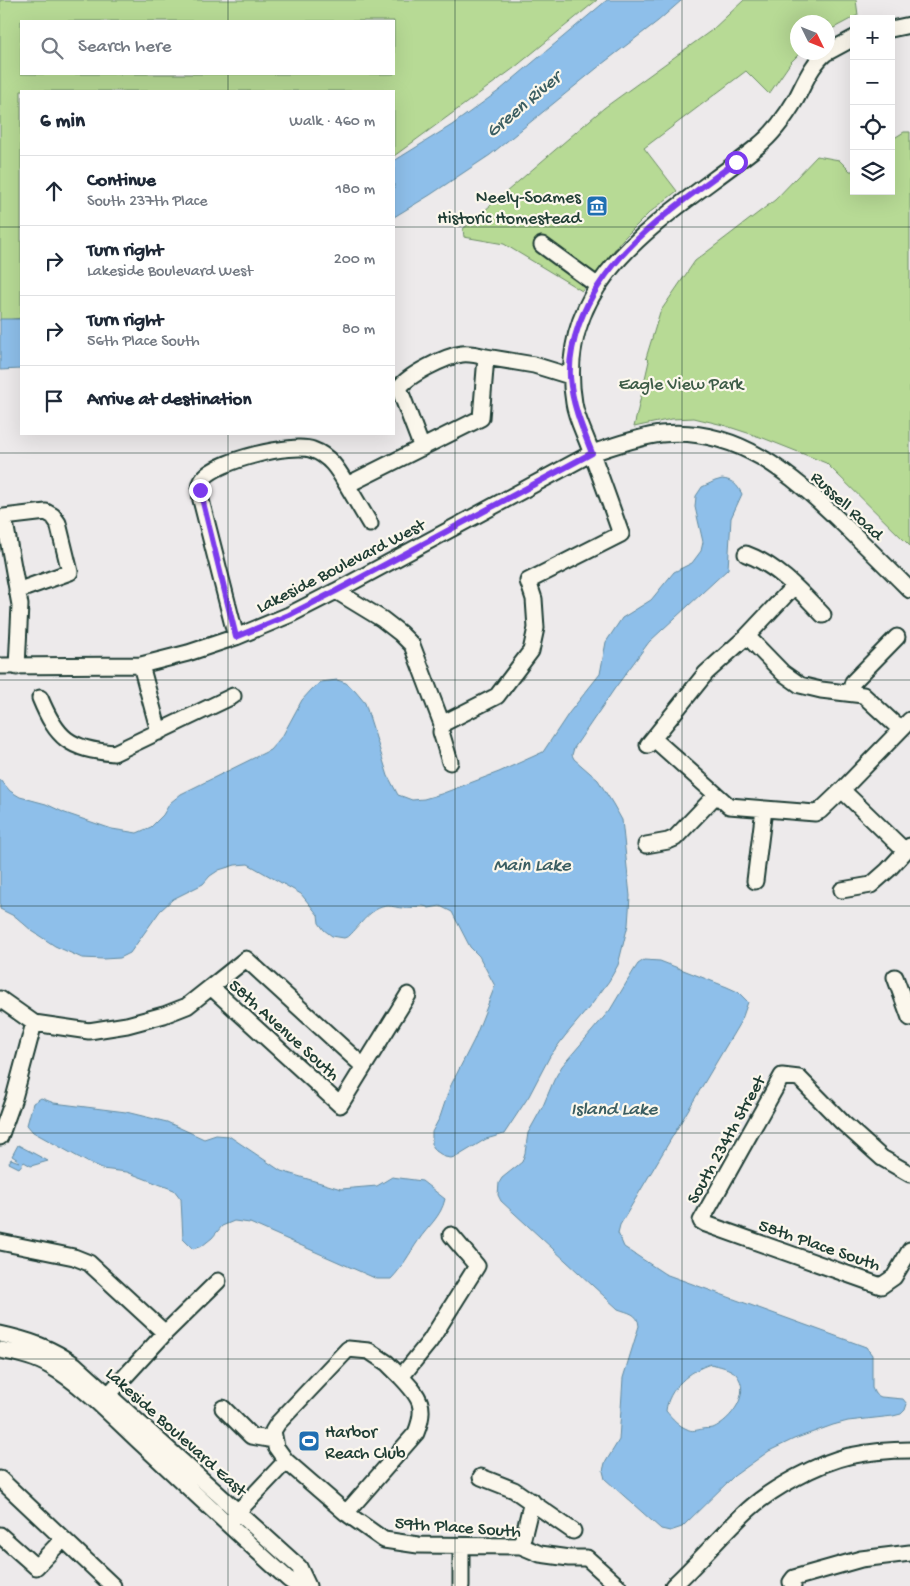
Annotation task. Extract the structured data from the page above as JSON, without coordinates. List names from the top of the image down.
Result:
{
  "streets": {
    "street": [
      "Russell Road",
      "Lakeside Boulevard West",
      "58th Avenue South",
      "South 234th Street",
      "58th Place South",
      "Lakeside Boulevard East",
      "59th Place South"
    ]
  },
  "crossings": [
    ["Russell Road", "Lakeside Boulevard West"],
    ["South 234th Street", "58th Place South"]
  ],
  "water": ["Green River", "Main Lake", "Island Lake"],
  "parks": ["Eagle View Park"],
  "places": {
    "museum": ["Neely-Soames Historic Homestead"],
    "sports": ["Harbor Reach Club"]
  },
  "north": "bottom right",
  "page": {
    "map_buttons": ["+", "−"],
    "search": "Search here",
    "heading": ["6 min", "Walk · 460 m"],
    "list": [
      ["Continue", "South 237th Place", "180 m"],
      ["Turn right", "Lakeside Boulevard West", "200 m"],
      ["Turn right", "56th Place South", "80 m"],
      "Arrive at destination"
    ]
  }
}
